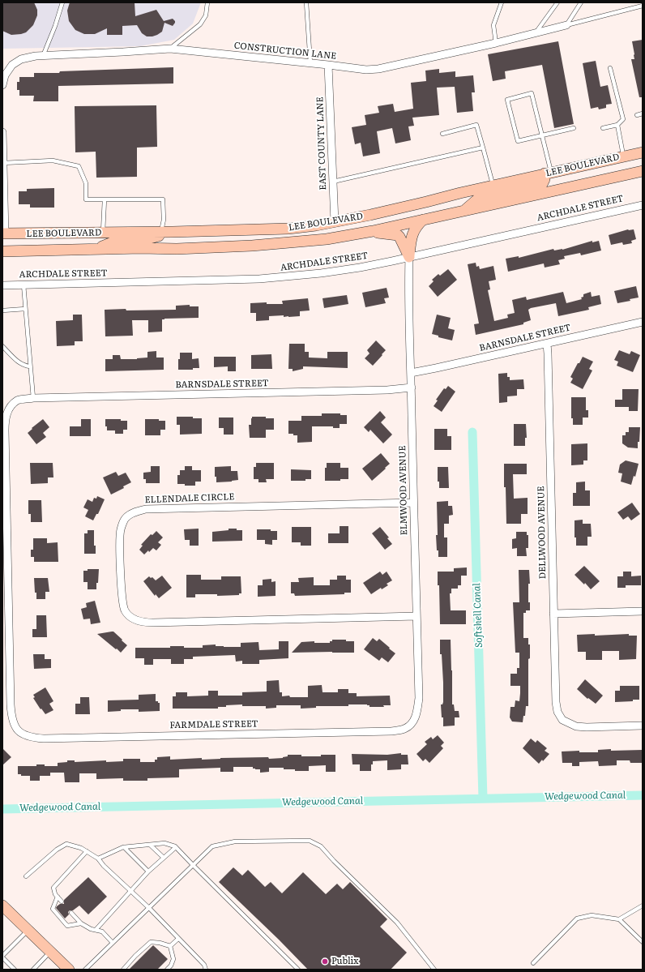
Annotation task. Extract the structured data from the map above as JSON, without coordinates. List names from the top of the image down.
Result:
{
  "streets": {
    "main road": ["LEE BOULEVARD"],
    "street": [
      "CONSTRUCTION LANE",
      "EAST COUNTY LANE",
      "ARCHDALE STREET",
      "BARNSDALE STREET",
      "ELMWOOD AVENUE",
      "ELLENDALE CIRCLE",
      "DELLWOOD AVENUE",
      "FARMDALE STREET"
    ]
  },
  "crossings": [
    ["CONSTRUCTION LANE", "EAST COUNTY LANE"],
    ["EAST COUNTY LANE", "LEE BOULEVARD"],
    ["ARCHDALE STREET", "ELMWOOD AVENUE"],
    ["BARNSDALE STREET", "ELMWOOD AVENUE"],
    ["BARNSDALE STREET", "DELLWOOD AVENUE"],
    ["BARNSDALE STREET", "FARMDALE STREET"],
    ["ELMWOOD AVENUE", "ELLENDALE CIRCLE"],
    ["ELMWOOD AVENUE", "FARMDALE STREET"]
  ],
  "water": ["Softshell Canal", "Wedgewood Canal"],
  "places": ["Publix"]
}
